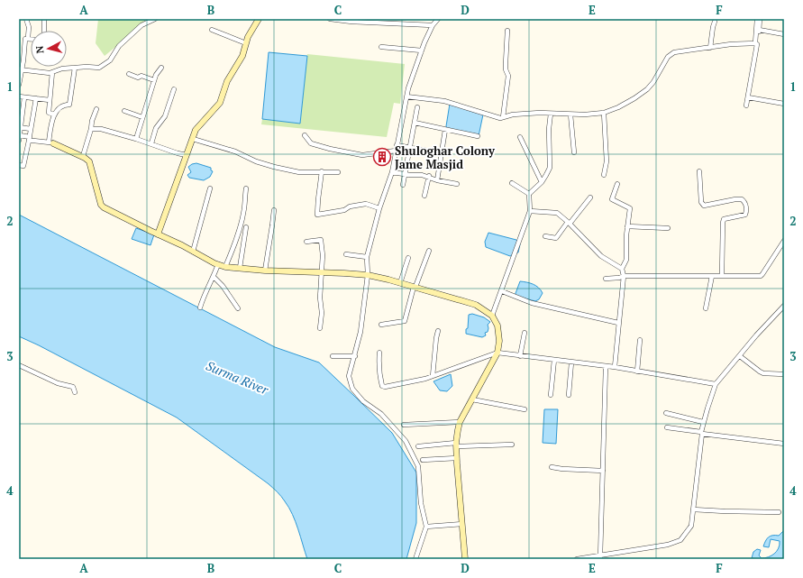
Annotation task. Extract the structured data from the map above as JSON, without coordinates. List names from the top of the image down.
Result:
{
  "water": ["Surma River"],
  "places": {
    "building": ["Shuloghar Colony Jame Masjid"]
  },
  "north": "left",
  "grid": {
    "columns": [
      "A",
      "B",
      "C",
      "D",
      "E",
      "F"
    ],
    "rows": [
      "1",
      "2",
      "3",
      "4"
    ]
  }
}
